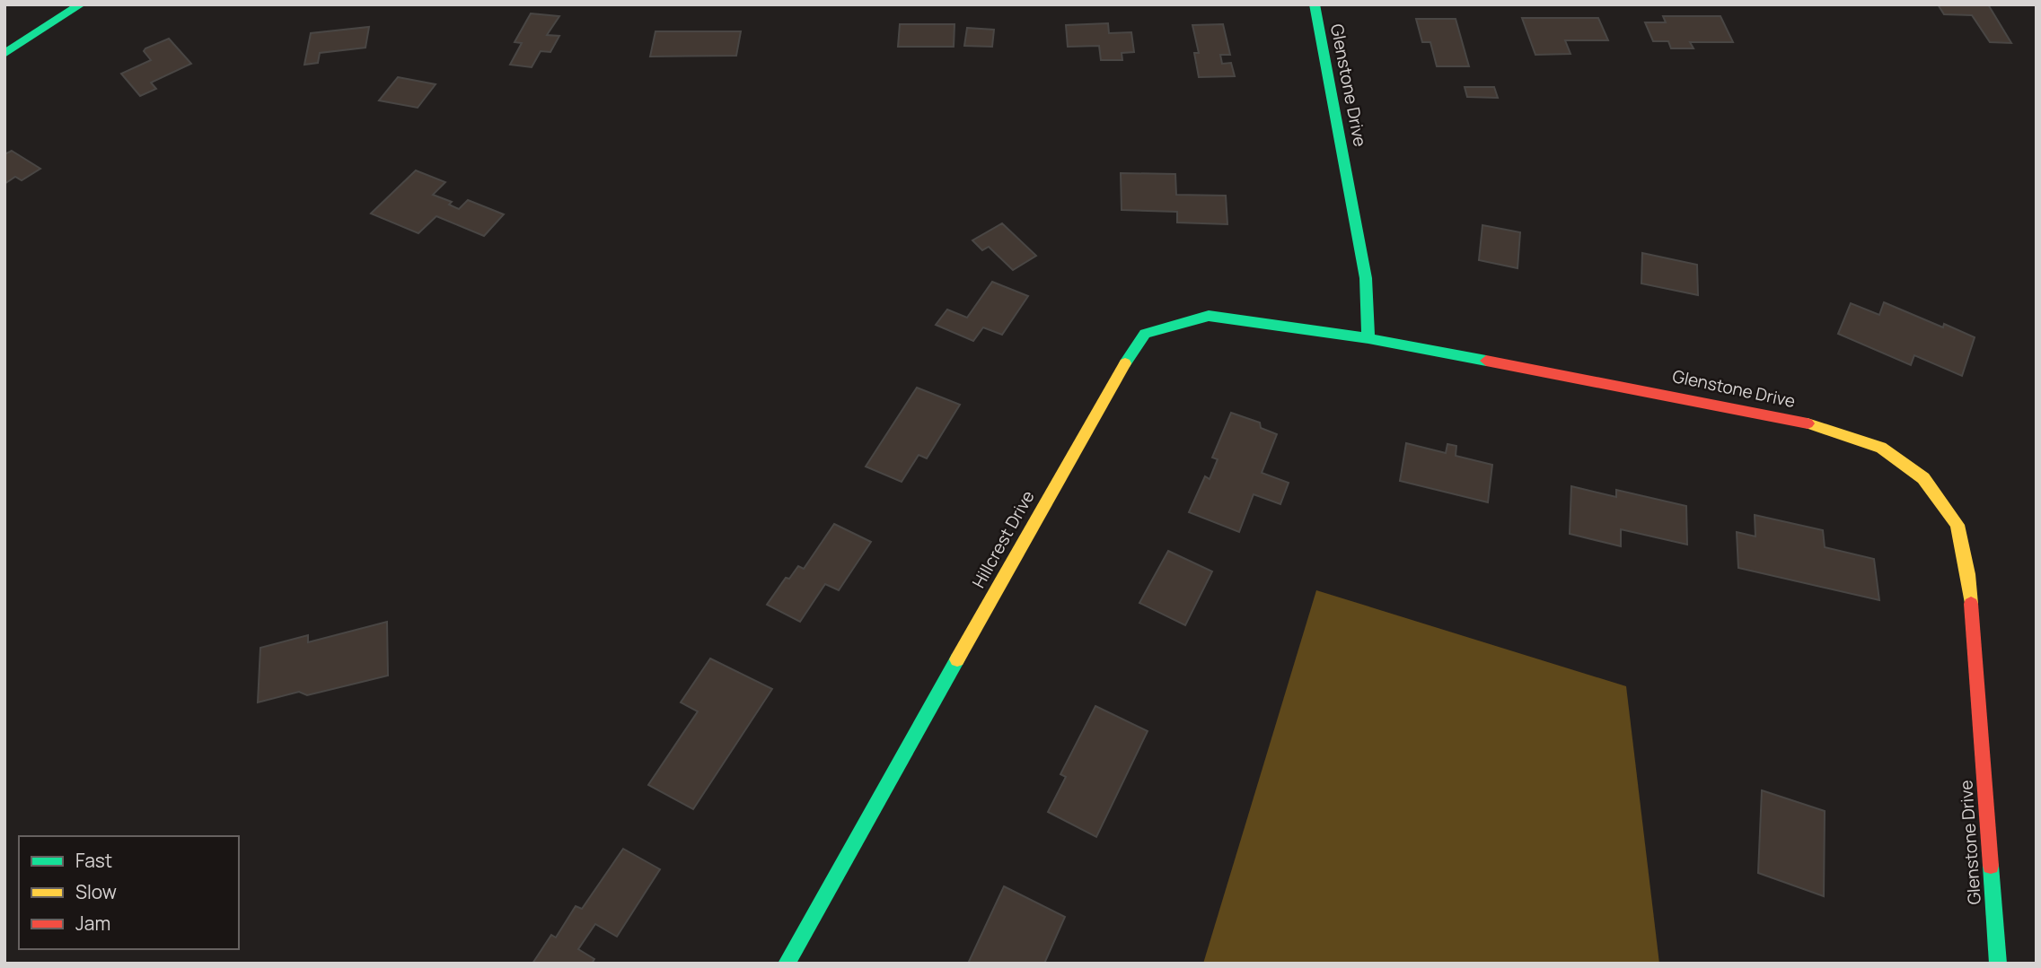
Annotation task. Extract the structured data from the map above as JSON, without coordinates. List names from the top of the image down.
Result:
{
  "streets": {
    "street": ["Glenstone Drive", "Hillcrest Drive"]
  },
  "crossings": [
    ["Glenstone Drive", "Hillcrest Drive"]
  ],
  "legend": ["Fast", "Slow", "Jam"]
}
